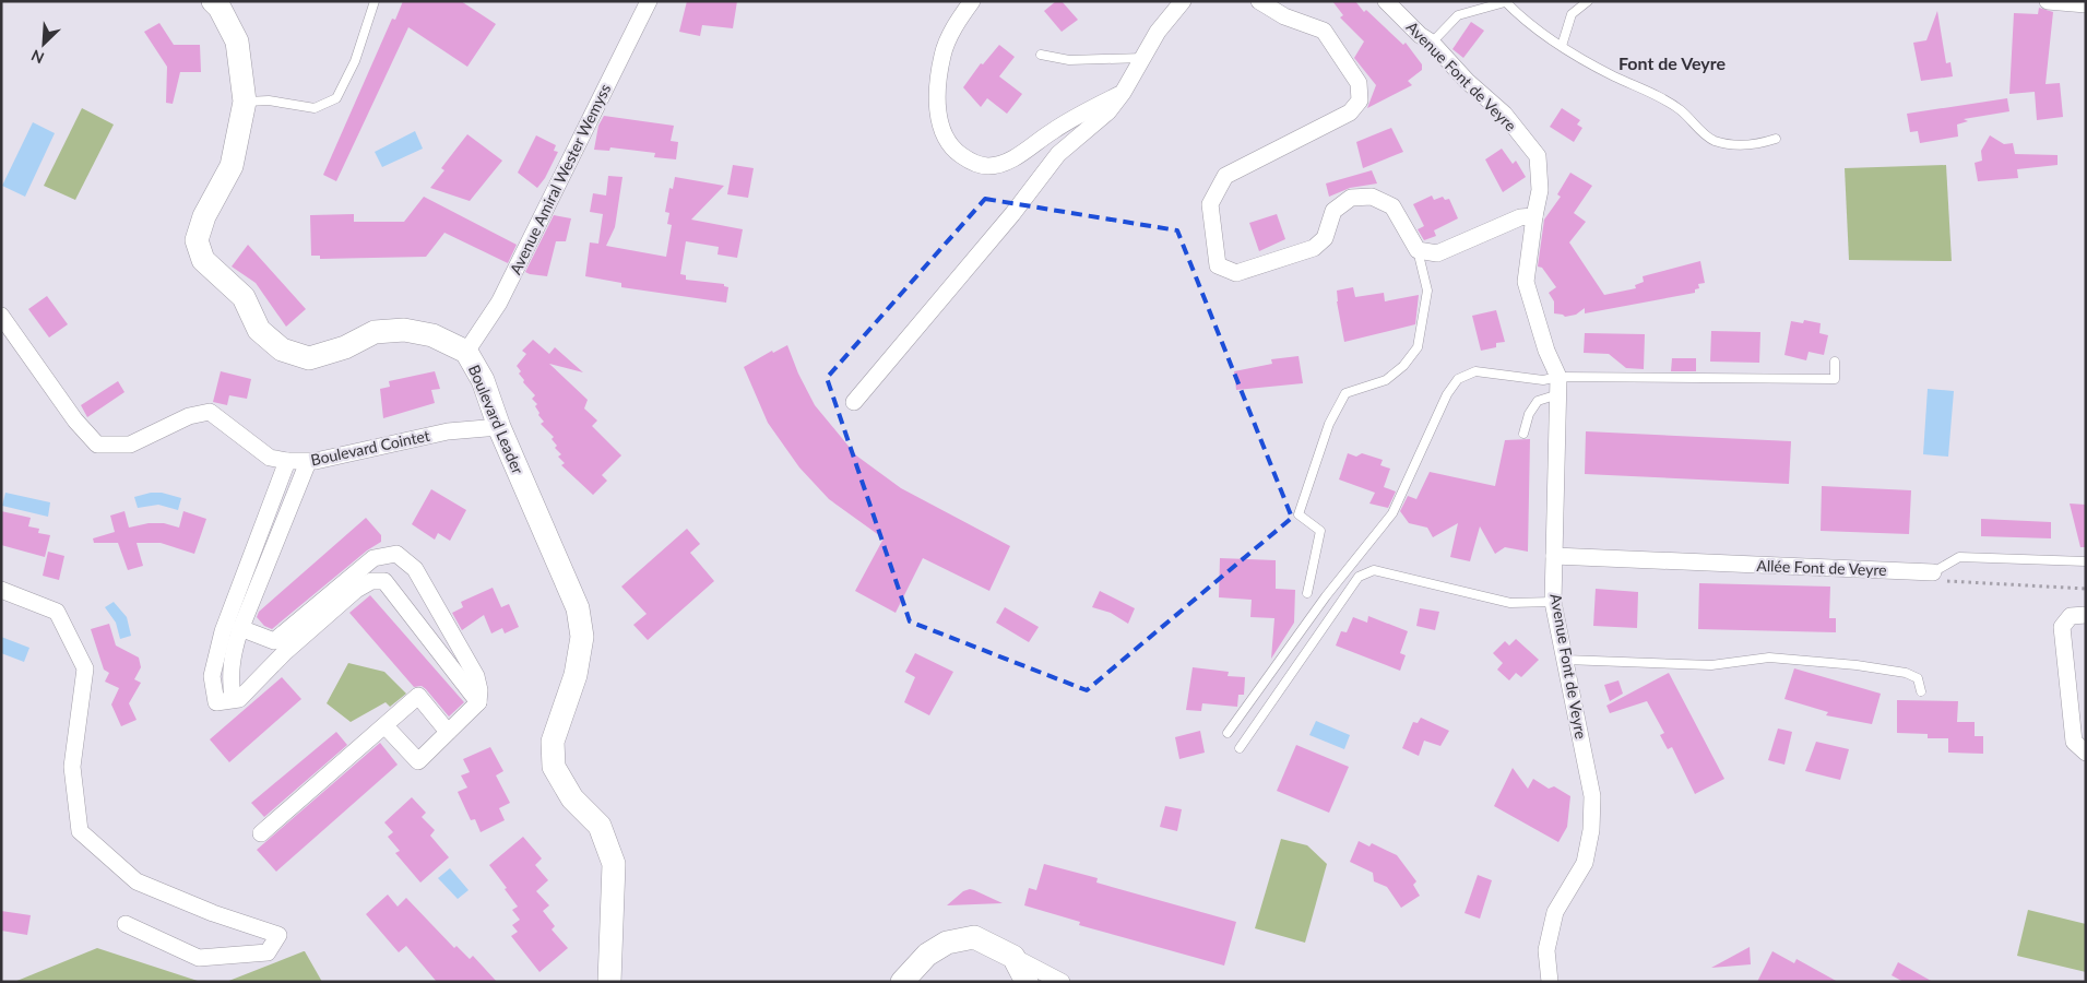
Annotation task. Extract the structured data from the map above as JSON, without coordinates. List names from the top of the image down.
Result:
{
  "streets": {
    "street": [
      "Avenue Font de Veyre",
      "Avenue Amiral Wester Wemyss",
      "Boulevard Leader",
      "Boulevard Cointet",
      "Allée Font de Veyre"
    ]
  },
  "crossings": [
    ["Avenue Font de Veyre", "Allée Font de Veyre"],
    ["Avenue Amiral Wester Wemyss", "Boulevard Leader"],
    ["Boulevard Leader", "Boulevard Cointet"]
  ],
  "districts": ["Font de Veyre"],
  "north": "bottom left"
}
